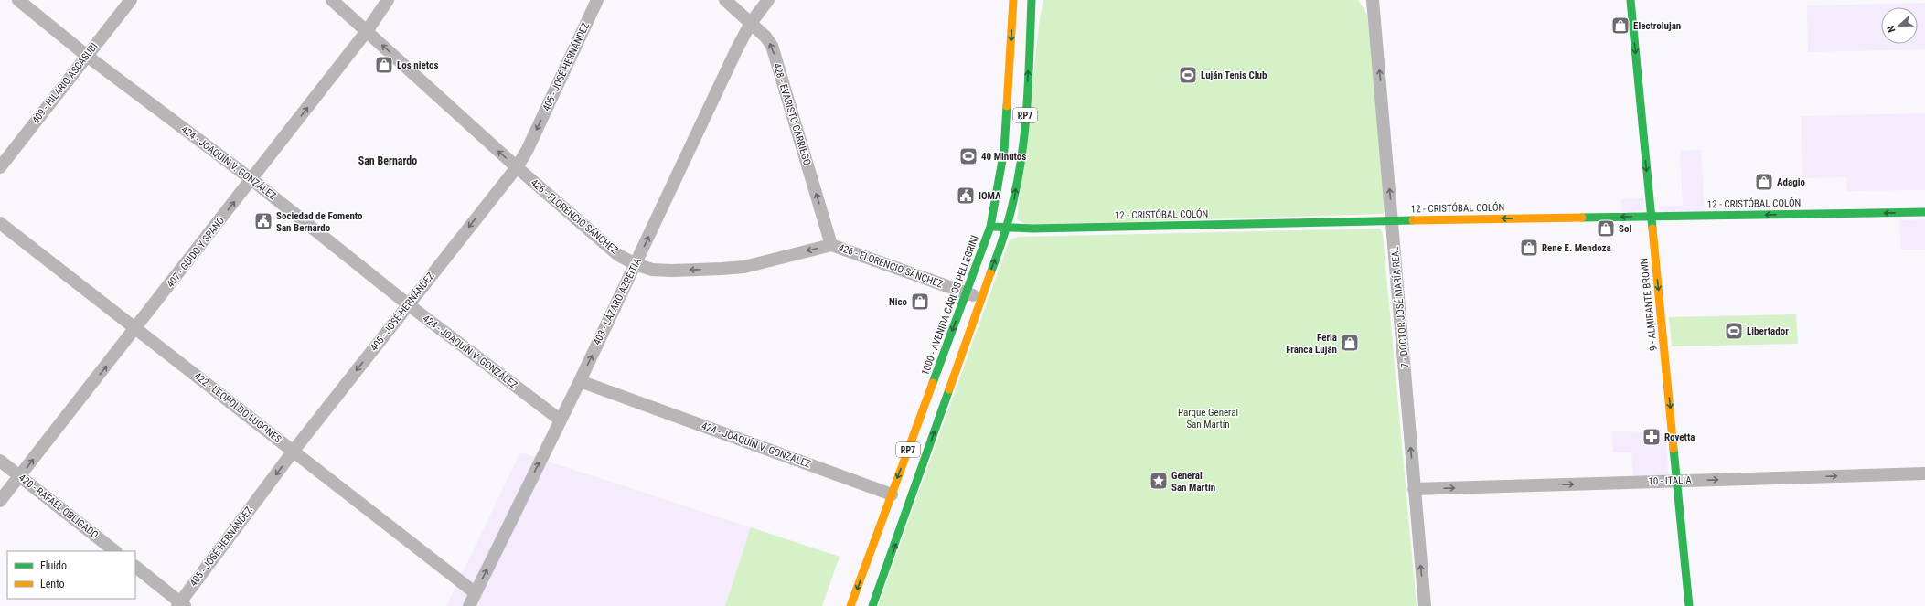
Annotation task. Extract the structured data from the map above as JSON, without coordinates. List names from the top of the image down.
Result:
{
  "streets": {
    "street": [
      "405 - JOSÉ HERNÁNDEZ",
      "409 - HILARIO ASCASUBI",
      "428 - EVARISTO CARRIEGO",
      "RP7",
      "424 - JOAQUÍN V. GONZÁLEZ",
      "12 - CRISTÓBAL COLÓN",
      "426 - FLORENCIO SÁNCHEZ",
      "407 - GUIDO Y SPANO",
      "403 - LÁZARO AZPEITIA",
      "9 - ALMIRANTE BROWN",
      "1000 - AVENIDA CARLOS PELLEGRINI",
      "7 - DOCTOR JOSÉ MARÍA REAL",
      "422 - LEOPOLDO LUGONES",
      "10 - ITALIA",
      "420 - RAFAEL OBLIGADO"
    ]
  },
  "crossings": [
    ["405 - JOSÉ HERNÁNDEZ", "424 - JOAQUÍN V. GONZÁLEZ"],
    ["405 - JOSÉ HERNÁNDEZ", "426 - FLORENCIO SÁNCHEZ"],
    ["405 - JOSÉ HERNÁNDEZ", "422 - LEOPOLDO LUGONES"],
    ["409 - HILARIO ASCASUBI", "424 - JOAQUÍN V. GONZÁLEZ"],
    ["428 - EVARISTO CARRIEGO", "426 - FLORENCIO SÁNCHEZ"],
    ["428 - EVARISTO CARRIEGO", "403 - LÁZARO AZPEITIA"],
    ["RP7", "12 - CRISTÓBAL COLÓN"],
    ["RP7", "426 - FLORENCIO SÁNCHEZ"],
    ["424 - JOAQUÍN V. GONZÁLEZ", "407 - GUIDO Y SPANO"],
    ["424 - JOAQUÍN V. GONZÁLEZ", "403 - LÁZARO AZPEITIA"],
    ["424 - JOAQUÍN V. GONZÁLEZ", "1000 - AVENIDA CARLOS PELLEGRINI"],
    ["12 - CRISTÓBAL COLÓN", "9 - ALMIRANTE BROWN"],
    ["12 - CRISTÓBAL COLÓN", "1000 - AVENIDA CARLOS PELLEGRINI"],
    ["12 - CRISTÓBAL COLÓN", "7 - DOCTOR JOSÉ MARÍA REAL"],
    ["426 - FLORENCIO SÁNCHEZ", "407 - GUIDO Y SPANO"],
    ["426 - FLORENCIO SÁNCHEZ", "403 - LÁZARO AZPEITIA"],
    ["426 - FLORENCIO SÁNCHEZ", "1000 - AVENIDA CARLOS PELLEGRINI"],
    ["407 - GUIDO Y SPANO", "422 - LEOPOLDO LUGONES"],
    ["407 - GUIDO Y SPANO", "420 - RAFAEL OBLIGADO"],
    ["403 - LÁZARO AZPEITIA", "422 - LEOPOLDO LUGONES"],
    ["9 - ALMIRANTE BROWN", "10 - ITALIA"],
    ["7 - DOCTOR JOSÉ MARÍA REAL", "10 - ITALIA"]
  ],
  "one_way": [
    "405 - JOSÉ HERNÁNDEZ",
    "428 - EVARISTO CARRIEGO",
    "12 - CRISTÓBAL COLÓN",
    "426 - FLORENCIO SÁNCHEZ",
    "407 - GUIDO Y SPANO",
    "403 - LÁZARO AZPEITIA",
    "9 - ALMIRANTE BROWN",
    "7 - DOCTOR JOSÉ MARÍA REAL",
    "10 - ITALIA"
  ],
  "districts": ["San Bernardo"],
  "parks": ["Parque General San Martín"],
  "places": {
    "shop": [
      "Electrolujan",
      "Los nietos",
      "Adagio",
      "Sol",
      "Rene E. Mendoza",
      "Nico",
      "Feria Franca Luján"
    ],
    "sports": ["Luján Tenis Club", "40 Minutos", "Libertador"],
    "public building": ["IOMA", "Sociedad de Fomento San Bernardo"],
    "pharmacy": ["Rovetta"],
    "place": ["General San Martín"]
  },
  "legend": ["Fluido", "Lento"],
  "north": "left"
}
